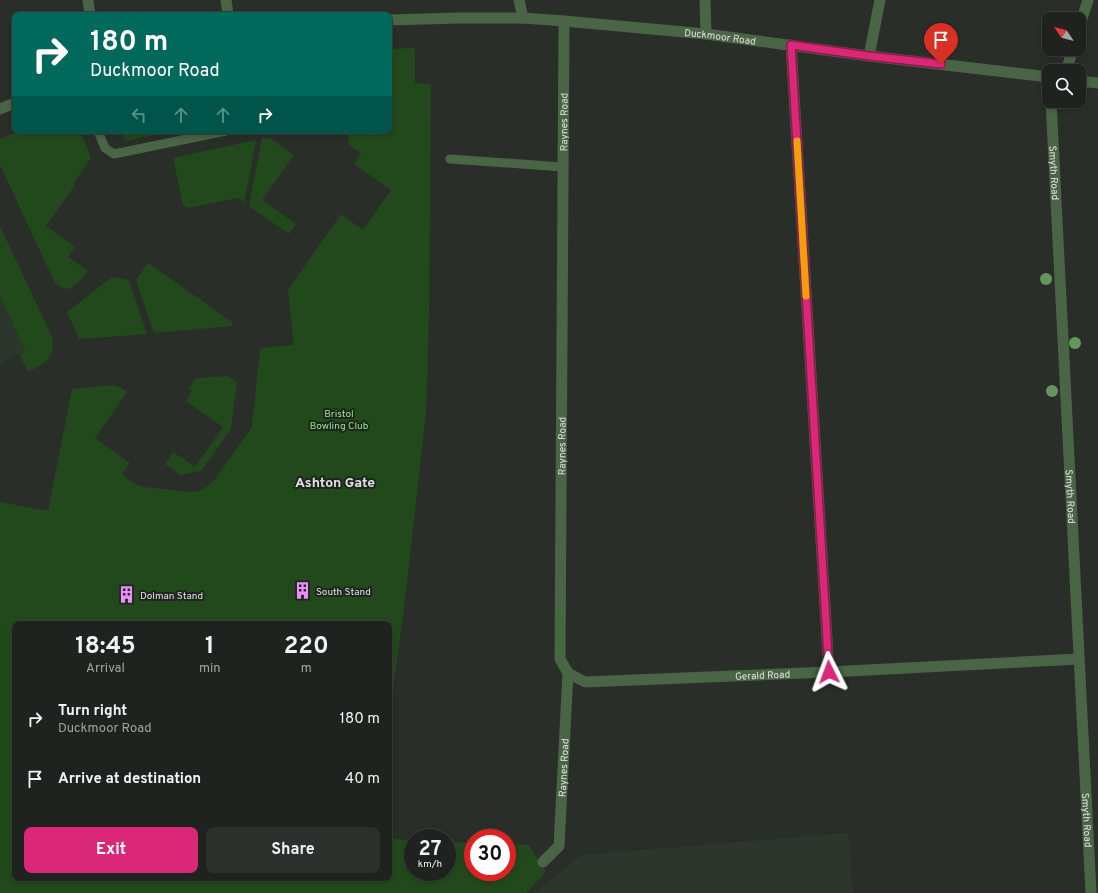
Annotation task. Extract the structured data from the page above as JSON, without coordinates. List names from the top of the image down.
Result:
{
  "streets": {
    "street": [
      "Duckmoor Road",
      "Raynes Road",
      "Smyth Road",
      "Gerald Road"
    ]
  },
  "crossings": [
    ["Duckmoor Road", "Raynes Road"],
    ["Raynes Road", "Gerald Road"],
    ["Smyth Road", "Gerald Road"]
  ],
  "districts": ["Ashton Gate"],
  "parks": ["Bristol Bowling Club"],
  "places": {
    "building": ["South Stand", "Dolman Stand"]
  },
  "north": "top left",
  "page": {
    "turn": ["180 m", "Duckmoor Road"],
    "eta": [
      "18:45",
      "Arrival",
      "1",
      "min",
      "220",
      "m"
    ],
    "list": [
      {
        "name": "Turn right",
        "note": "Duckmoor Road",
        "value": "180 m"
      },
      {
        "name": "Arrive at destination",
        "value": "40 m"
      }
    ],
    "buttons": ["Exit", "Share"],
    "speed": "27 km/h",
    "limit": "30"
  }
}
